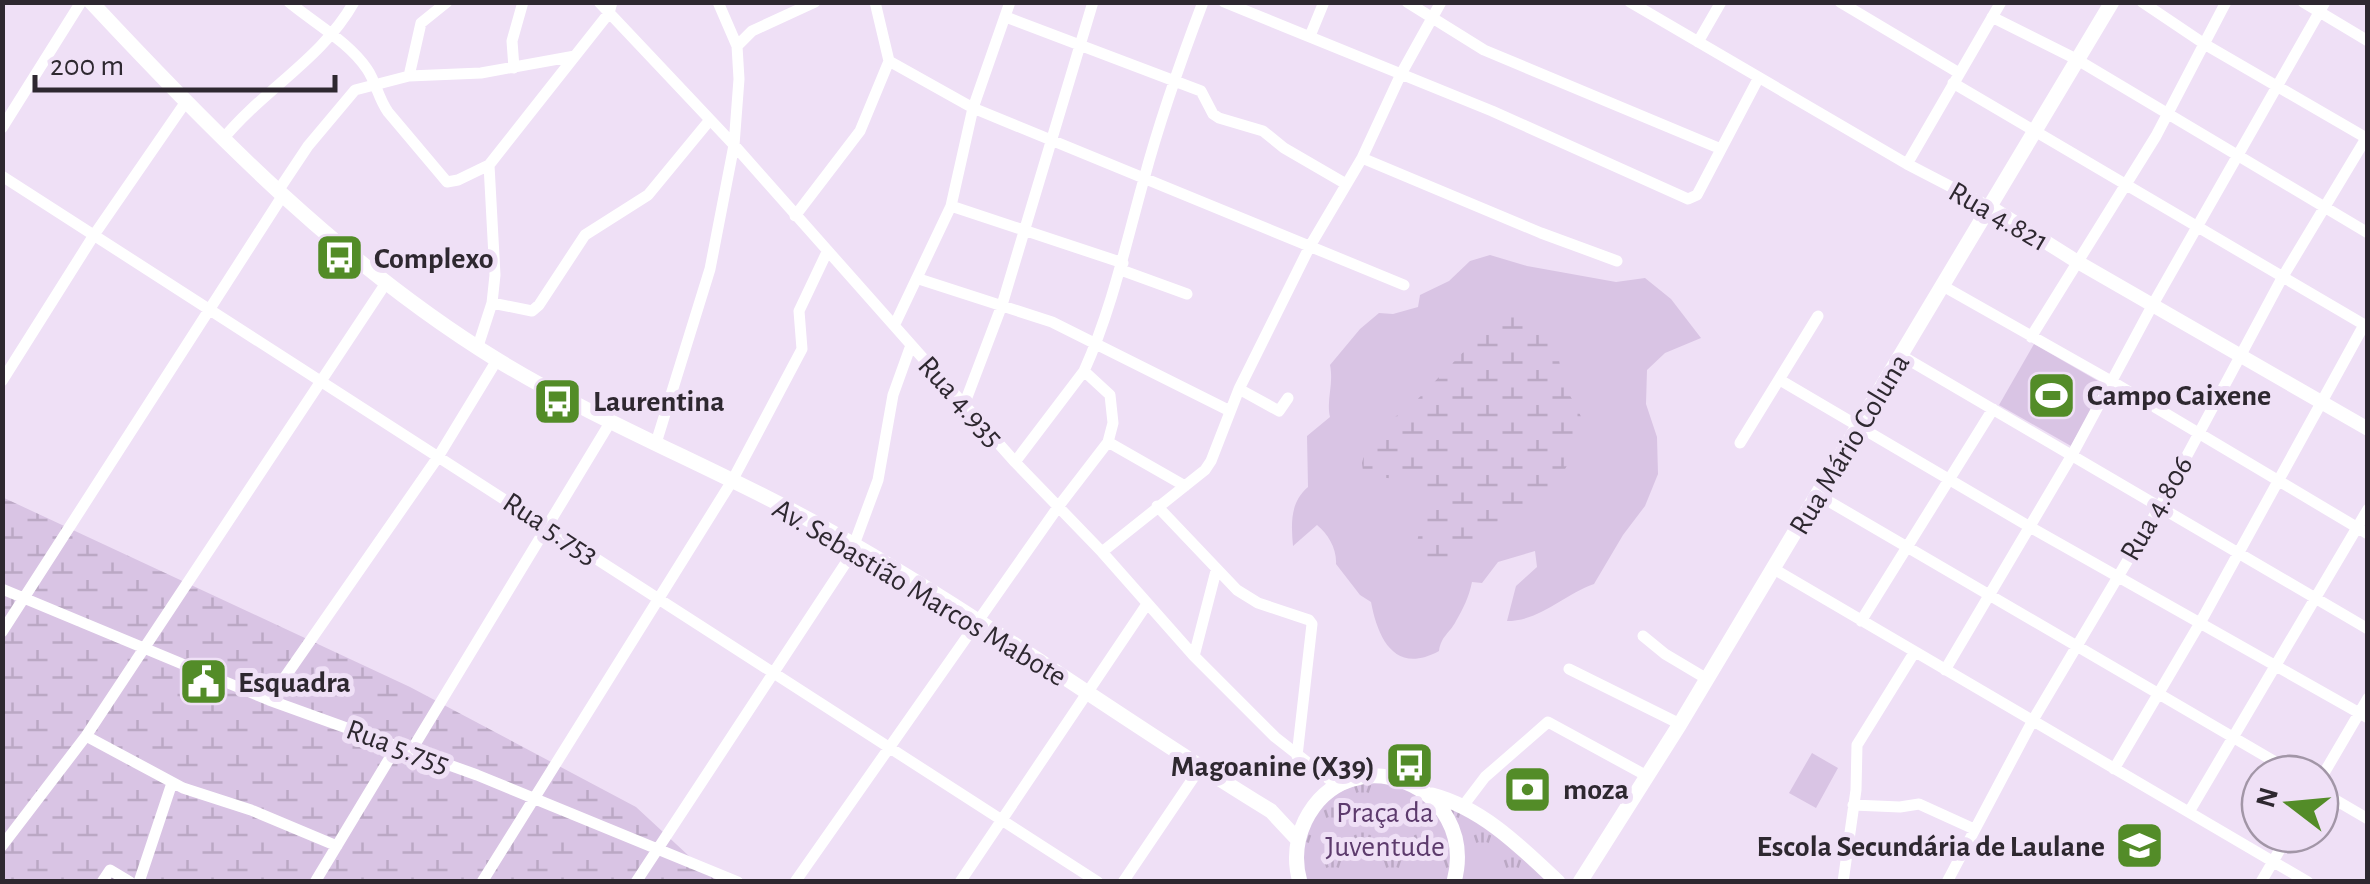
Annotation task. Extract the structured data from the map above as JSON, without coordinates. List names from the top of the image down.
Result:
{
  "streets": {
    "main road": ["Rua Mário Coluna", "Av. Sebastião Marcos Mabote"],
    "street": [
      "Rua 4.821",
      "Rua 4.935",
      "Rua 4.806",
      "Rua 5.753",
      "Rua 5.755"
    ]
  },
  "crossings": [
    ["Rua 4.821", "Rua Mário Coluna"],
    ["Rua 4.821", "Rua 4.806"]
  ],
  "parks": ["Praça da Juventude"],
  "places": {
    "bus stop": ["Complexo", "Laurentina", "Magoanine (X39)"],
    "sports": ["Campo Caixene"],
    "public building": ["Esquadra"],
    "bank": ["moza"],
    "school or university": ["Escola Secundária de Laulane"]
  },
  "scale_bar": "200 m",
  "north": "left"
}
